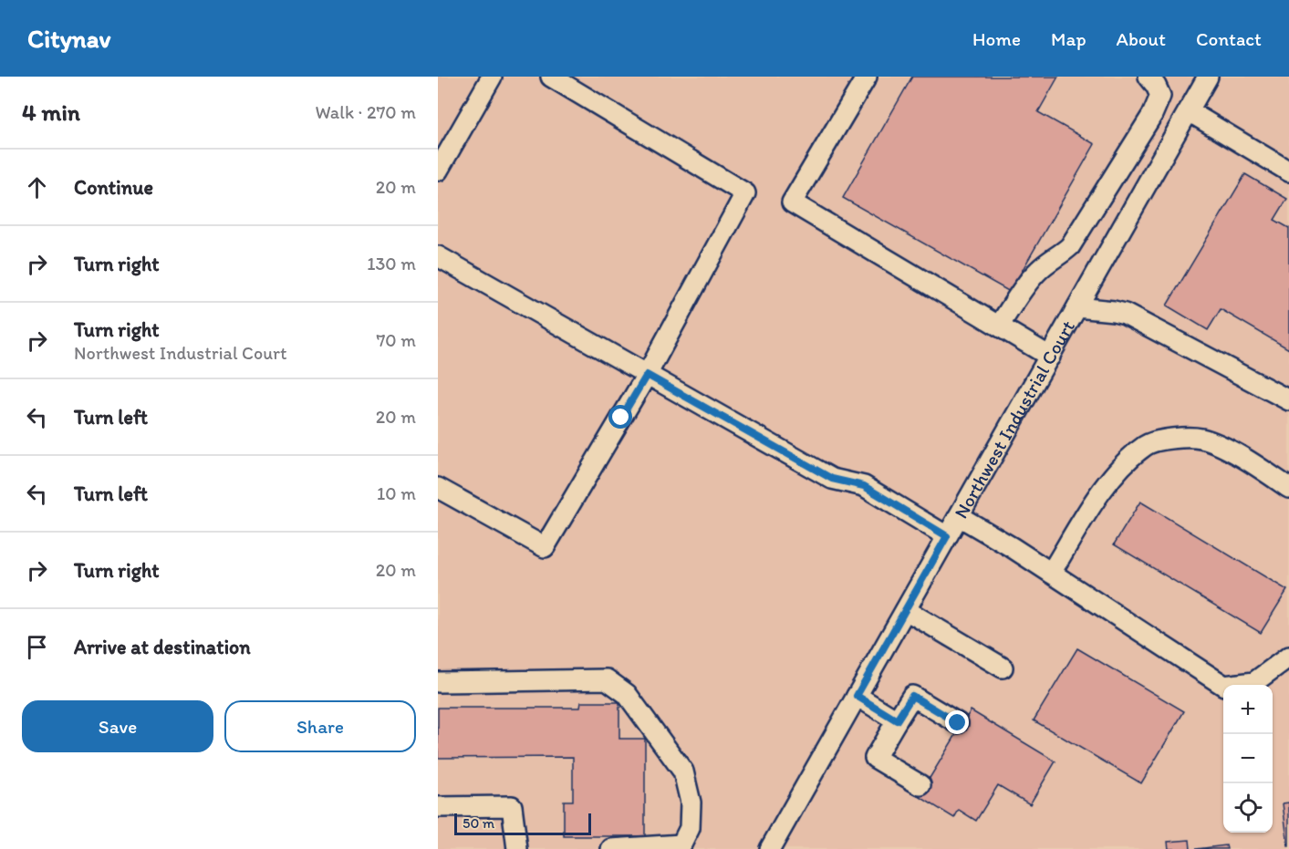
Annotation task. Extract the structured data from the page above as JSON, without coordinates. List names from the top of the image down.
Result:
{
  "streets": {
    "street": ["Northwest Industrial Court"]
  },
  "scale_bar": "50 m",
  "page": {
    "header": "Citynav",
    "nav": [
      "Home",
      "Map",
      "About",
      "Contact"
    ],
    "heading": ["4 min", "Walk · 270 m"],
    "list": [
      ["Continue", "20 m"],
      ["Turn right", "130 m"],
      ["Turn right", "Northwest Industrial Court", "70 m"],
      ["Turn left", "20 m"],
      ["Turn left", "10 m"],
      ["Turn right", "20 m"],
      "Arrive at destination"
    ],
    "buttons": ["Save", "Share"],
    "map_buttons": ["+", "−"],
    "scale": "50 m"
  }
}
